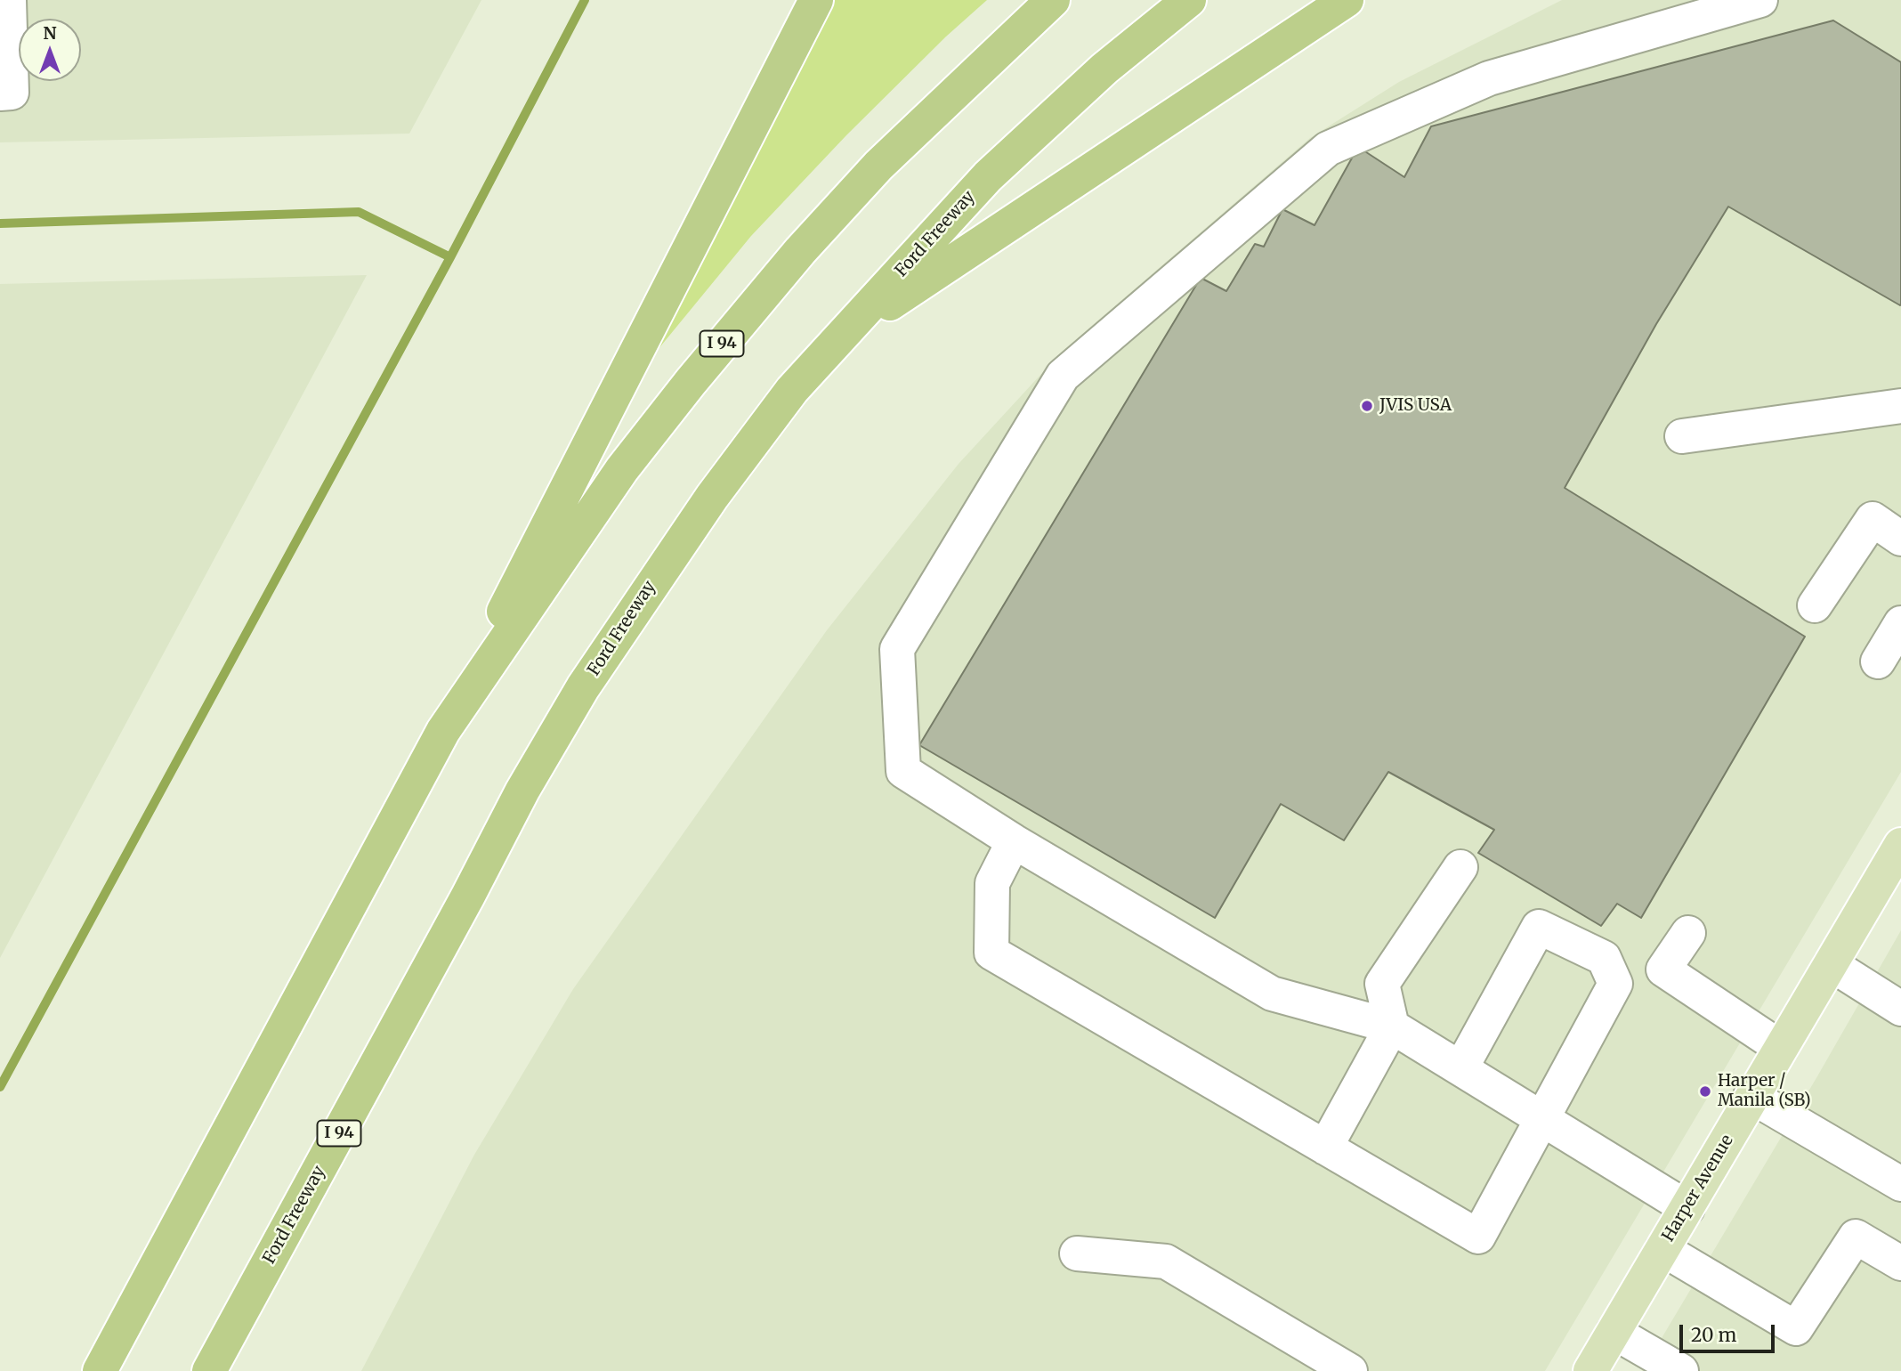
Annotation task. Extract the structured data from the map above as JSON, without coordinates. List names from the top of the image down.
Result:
{
  "streets": {
    "highway": ["Ford Freeway", "I 94"],
    "main road": ["Harper Avenue"]
  },
  "places": ["JVIS USA", "Harper / Manila (SB)"],
  "scale_bar": "20 m",
  "north": "top"
}
